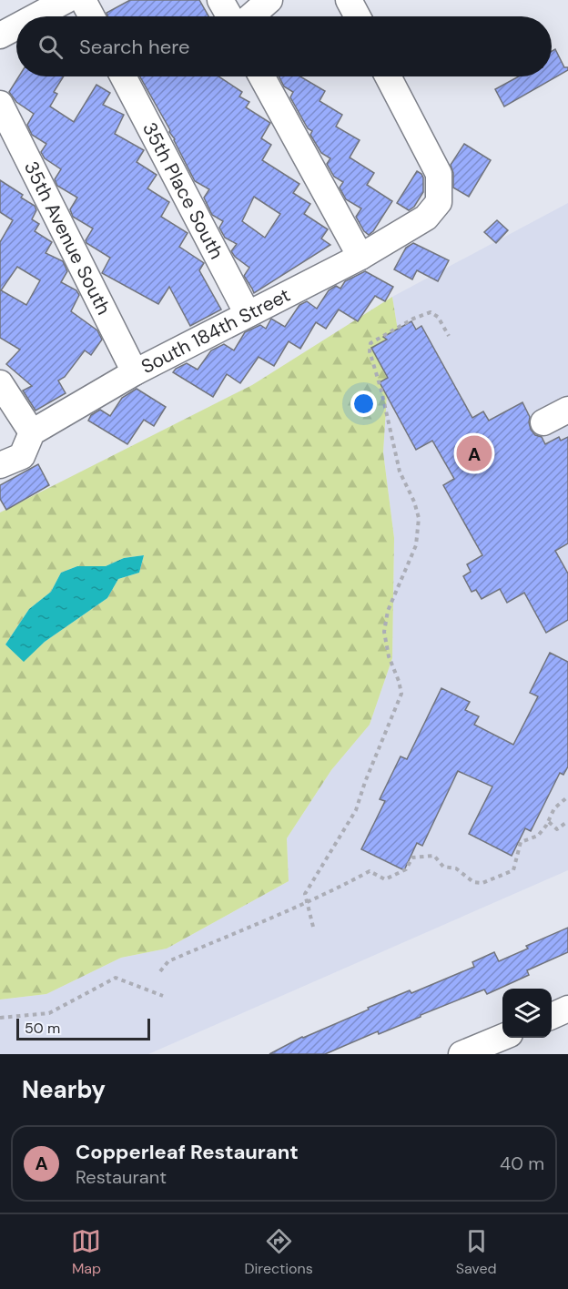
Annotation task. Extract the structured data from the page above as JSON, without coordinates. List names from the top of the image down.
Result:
{
  "streets": {
    "street": ["35th Place South", "35th Avenue South", "South 184th Street"]
  },
  "crossings": [
    ["35th Place South", "South 184th Street"],
    ["35th Avenue South", "South 184th Street"]
  ],
  "scale_bar": "50 m",
  "page": {
    "search": "Search here",
    "pins": "A",
    "scale": "50 m",
    "heading": "Nearby",
    "list": [
      {
        "mark": "A",
        "name": "Copperleaf Restaurant",
        "note": "Restaurant",
        "value": "40 m"
      }
    ],
    "nav": ["Map", "Directions", "Saved"]
  }
}
